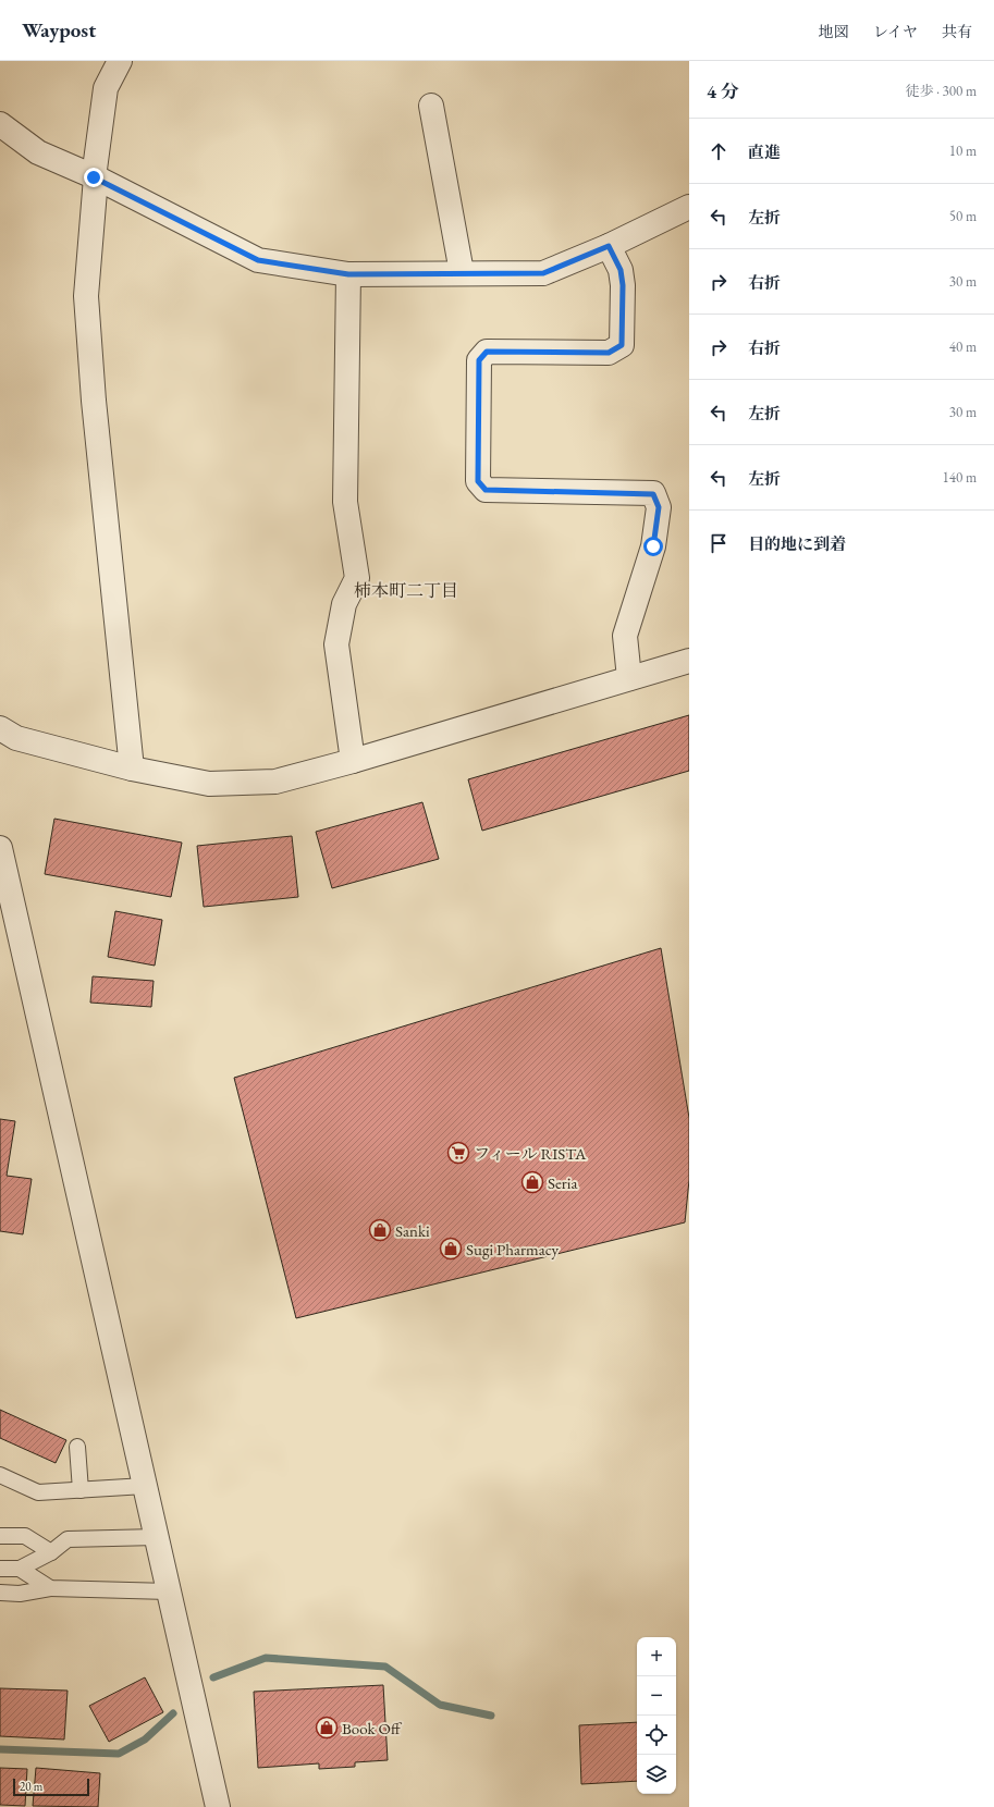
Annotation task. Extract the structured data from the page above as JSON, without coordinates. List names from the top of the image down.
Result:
{
  "districts": ["柿本町二丁目"],
  "places": {
    "supermarket": ["フィール RISTA"],
    "shop": [
      "Seria",
      "Sanki",
      "Sugi Pharmacy",
      "Book Off"
    ]
  },
  "scale_bar": "20 m",
  "page": {
    "header": "Waypost",
    "nav": ["地図", "レイヤ", "共有"],
    "heading": ["4 分", "徒歩 · 300 m"],
    "list": [
      ["直進", "10 m"],
      ["左折", "50 m"],
      ["右折", "30 m"],
      ["右折", "40 m"],
      ["左折", "30 m"],
      ["左折", "140 m"],
      "目的地に到着"
    ],
    "map_buttons": ["+", "−"],
    "scale": "20 m"
  }
}
